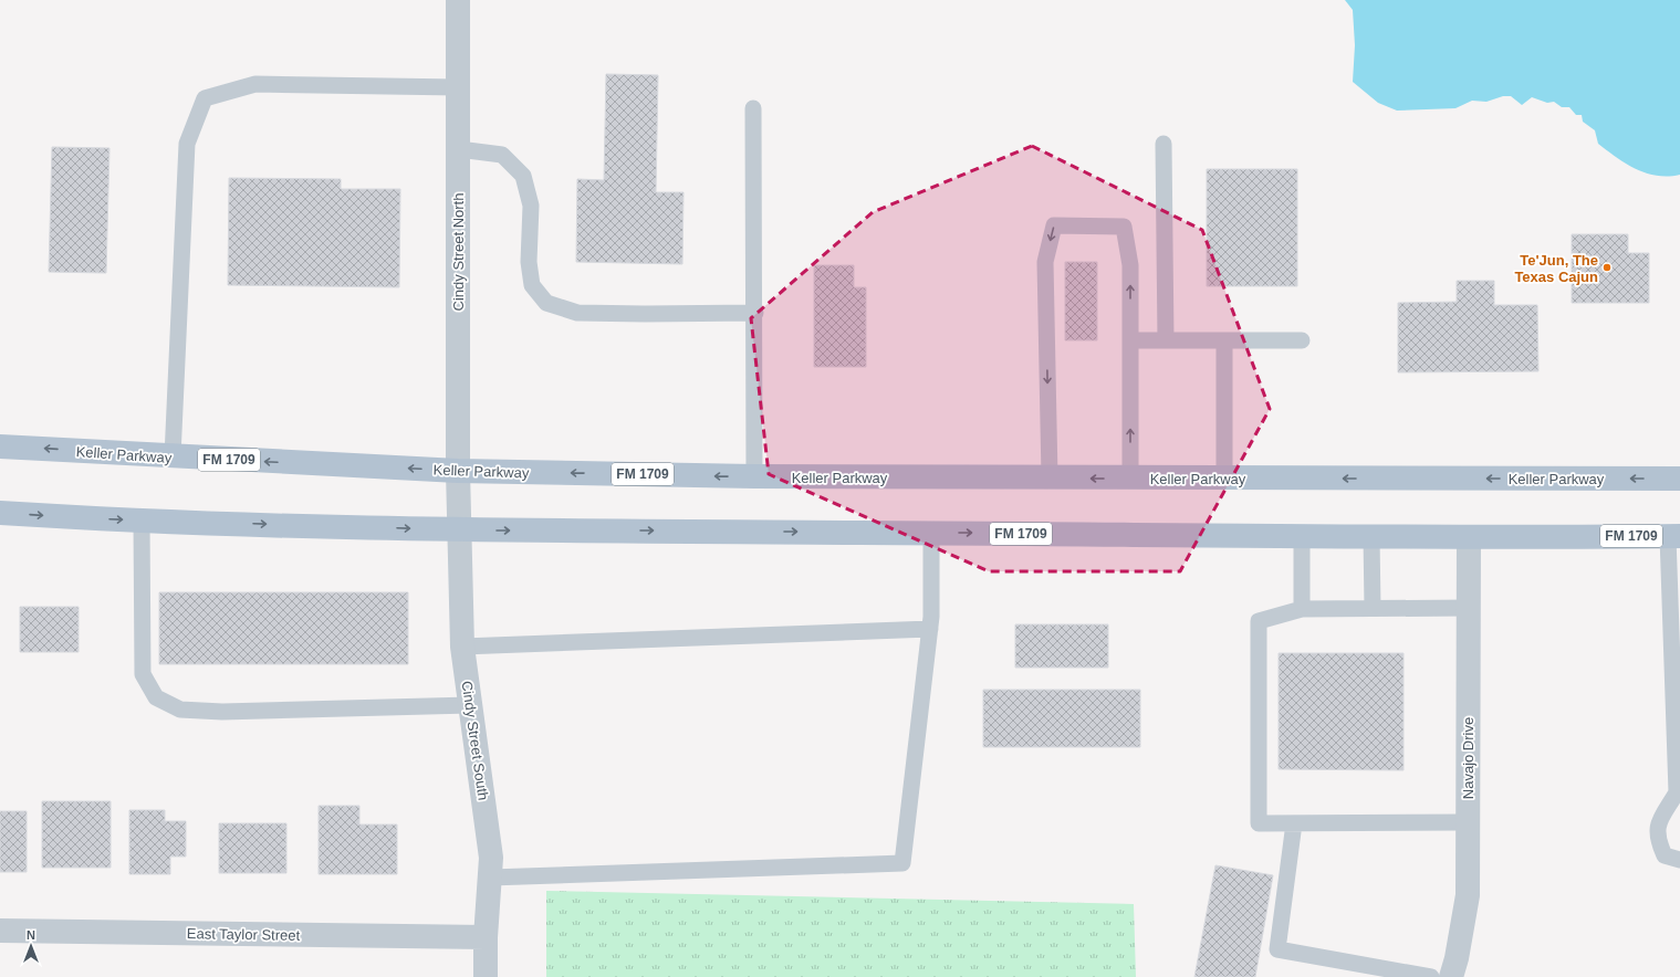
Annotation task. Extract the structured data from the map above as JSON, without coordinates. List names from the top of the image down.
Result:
{
  "streets": {
    "main road": ["Keller Parkway", "FM 1709"],
    "street": [
      "Cindy Street North",
      "Cindy Street South",
      "Navajo Drive",
      "East Taylor Street"
    ]
  },
  "crossings": [
    ["Cindy Street North", "Keller Parkway"],
    ["Cindy Street North", "Cindy Street South"],
    ["FM 1709", "Cindy Street South"],
    ["FM 1709", "Navajo Drive"],
    ["Cindy Street South", "East Taylor Street"]
  ],
  "places": ["Te'Jun, The Texas Cajun"],
  "north": "top"
}
